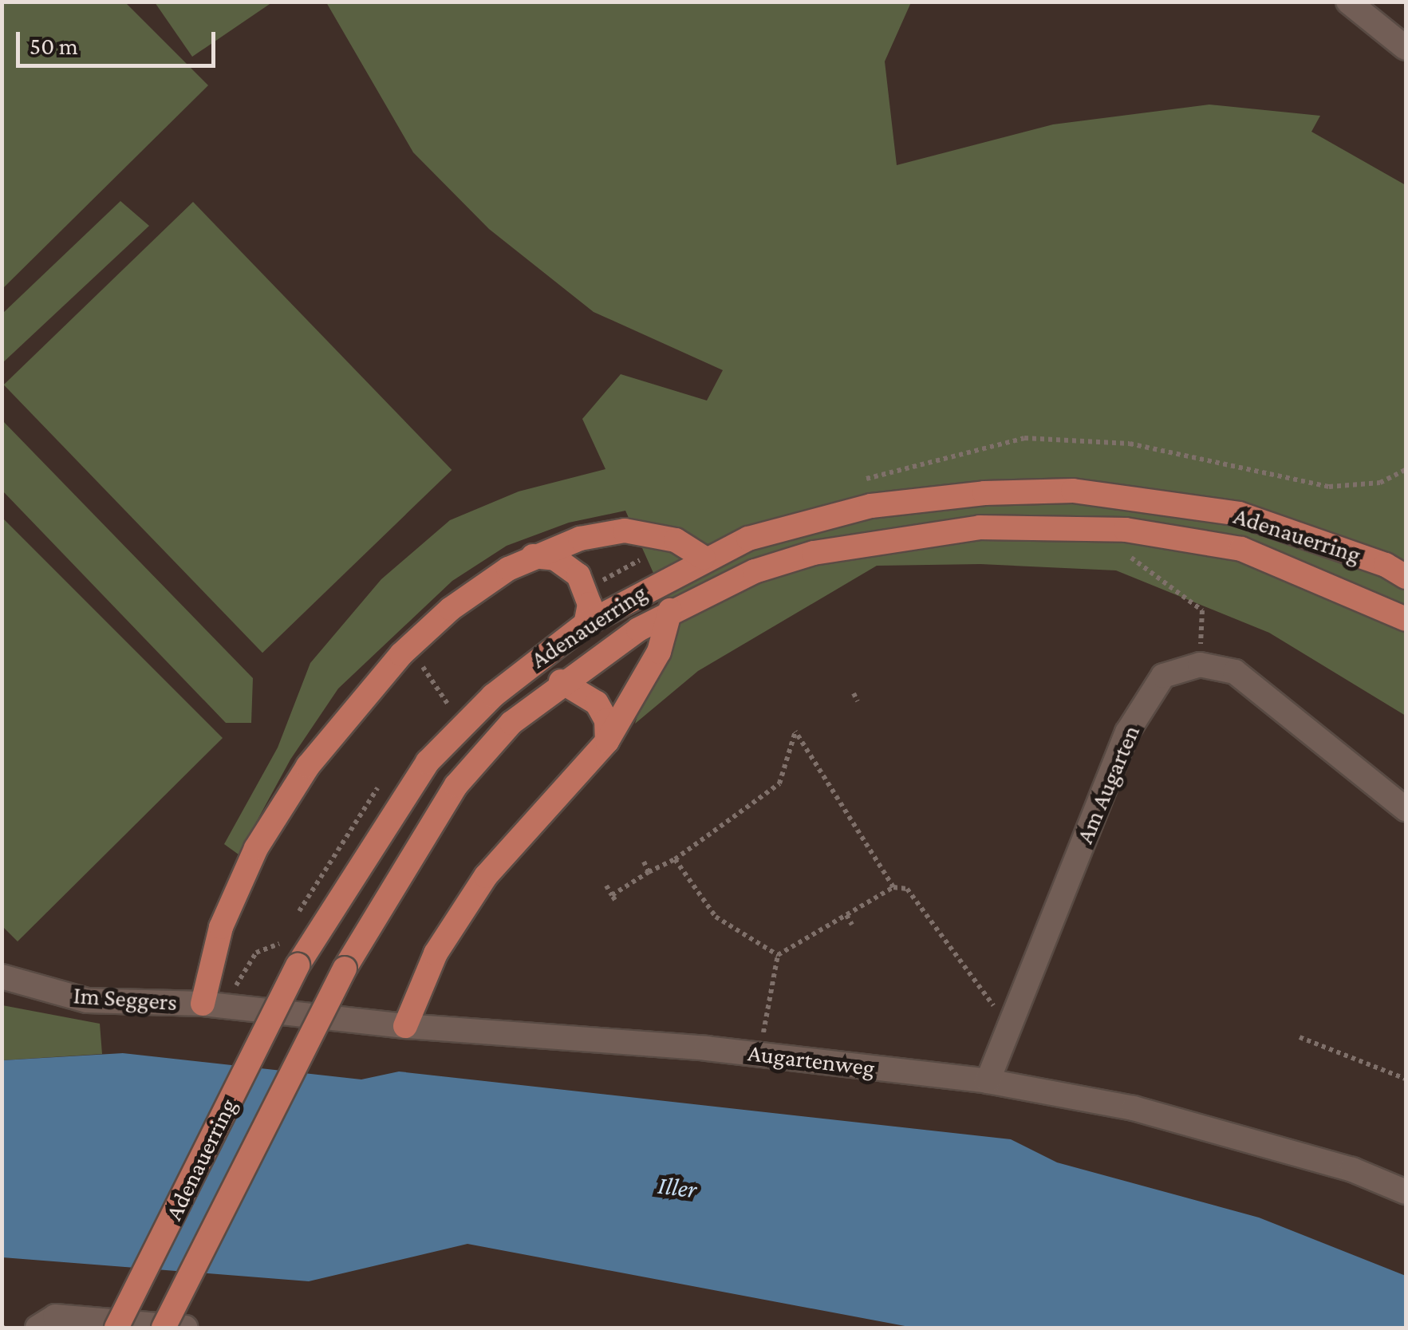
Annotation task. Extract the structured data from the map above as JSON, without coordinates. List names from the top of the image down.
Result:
{
  "streets": {
    "main road": ["Adenauerring"],
    "street": ["Am Augarten", "Im Seggers", "Augartenweg"]
  },
  "crossings": [
    ["Am Augarten", "Augartenweg"],
    ["Im Seggers", "Augartenweg"]
  ],
  "water": ["Iller"],
  "scale_bar": "50 m"
}
